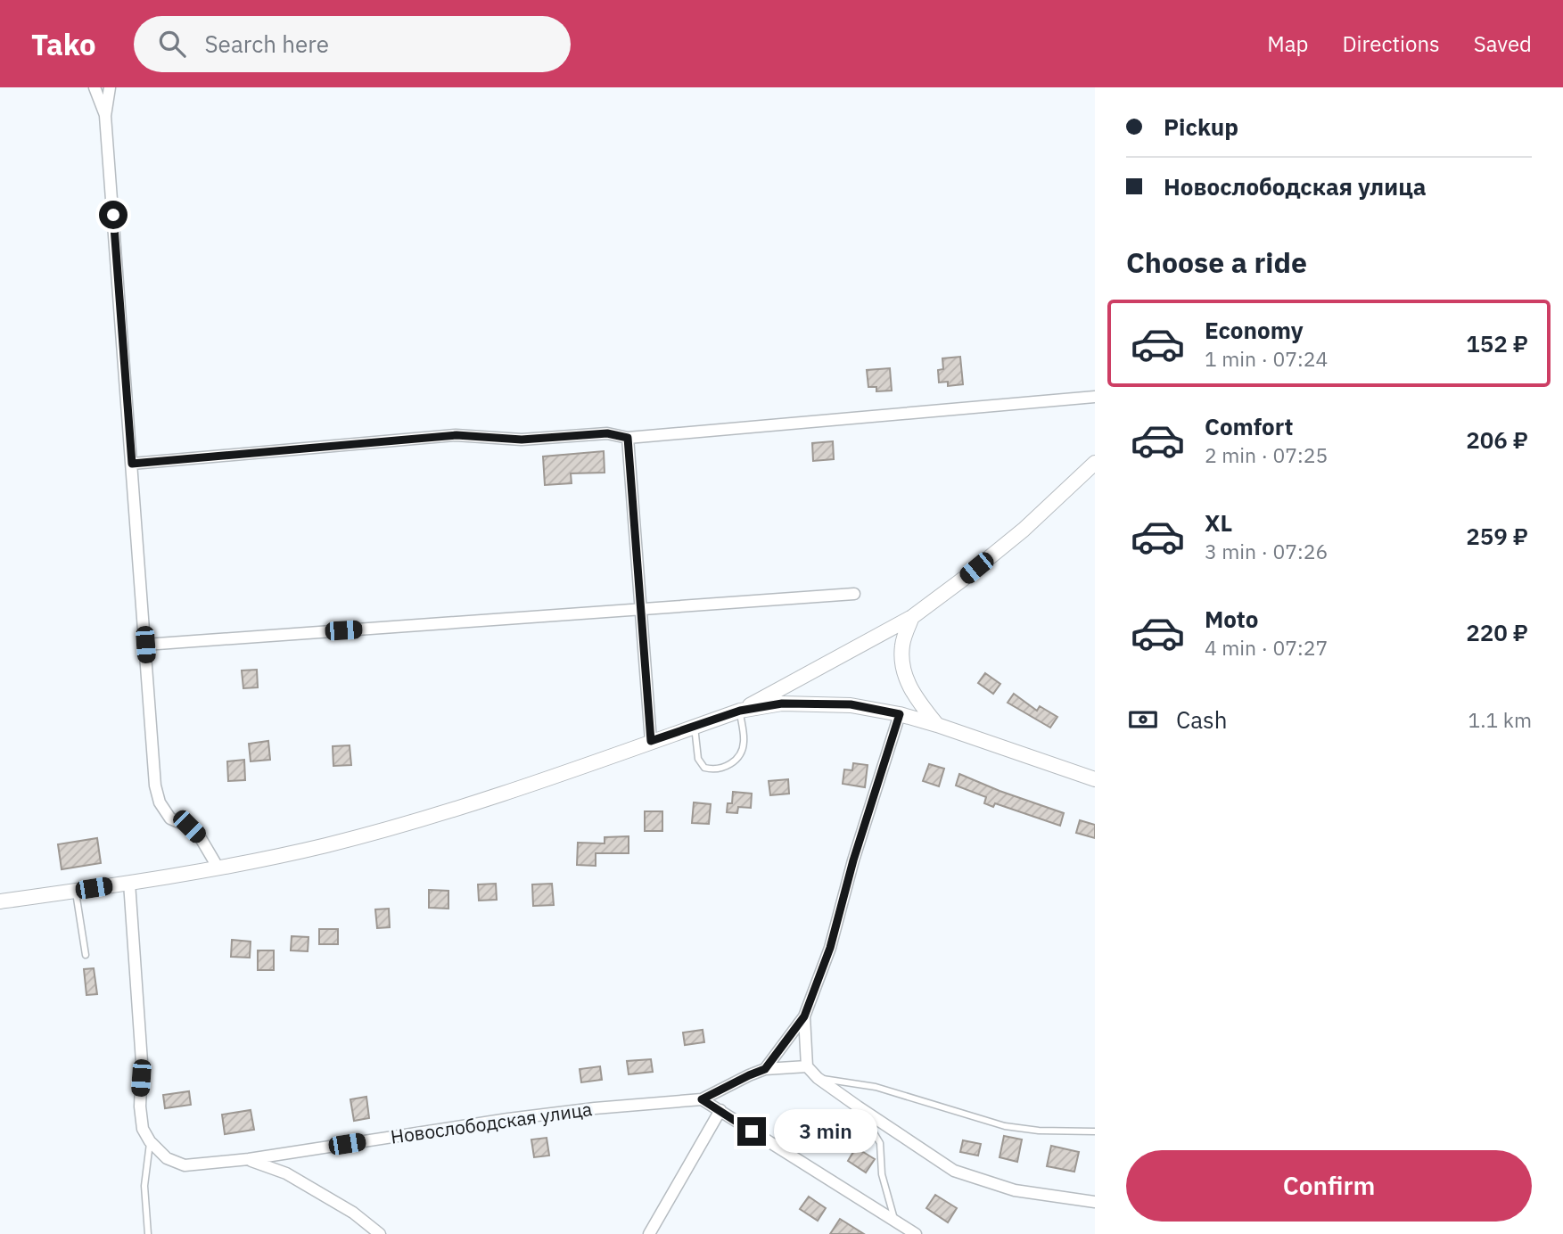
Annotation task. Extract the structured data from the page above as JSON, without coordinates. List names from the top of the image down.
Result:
{
  "streets": {
    "street": ["Новослободская улица"]
  },
  "page": {
    "header": "Tako",
    "search": "Search here",
    "nav": ["Map", "Directions", "Saved"],
    "banner": ["Pickup", "Новослободская улица"],
    "heading": "Choose a ride",
    "list": [
      {
        "name": "Economy",
        "note": "1 min · 07:24",
        "value": "152 ₽"
      },
      {
        "name": "Comfort",
        "note": "2 min · 07:25",
        "value": "206 ₽"
      },
      {
        "name": "XL",
        "note": "3 min · 07:26",
        "value": "259 ₽"
      },
      {
        "name": "Moto",
        "note": "4 min · 07:27",
        "value": "220 ₽"
      }
    ],
    "pay": ["Cash", "1.1 km"],
    "bubble": "3 min",
    "buttons": "Confirm"
  }
}
